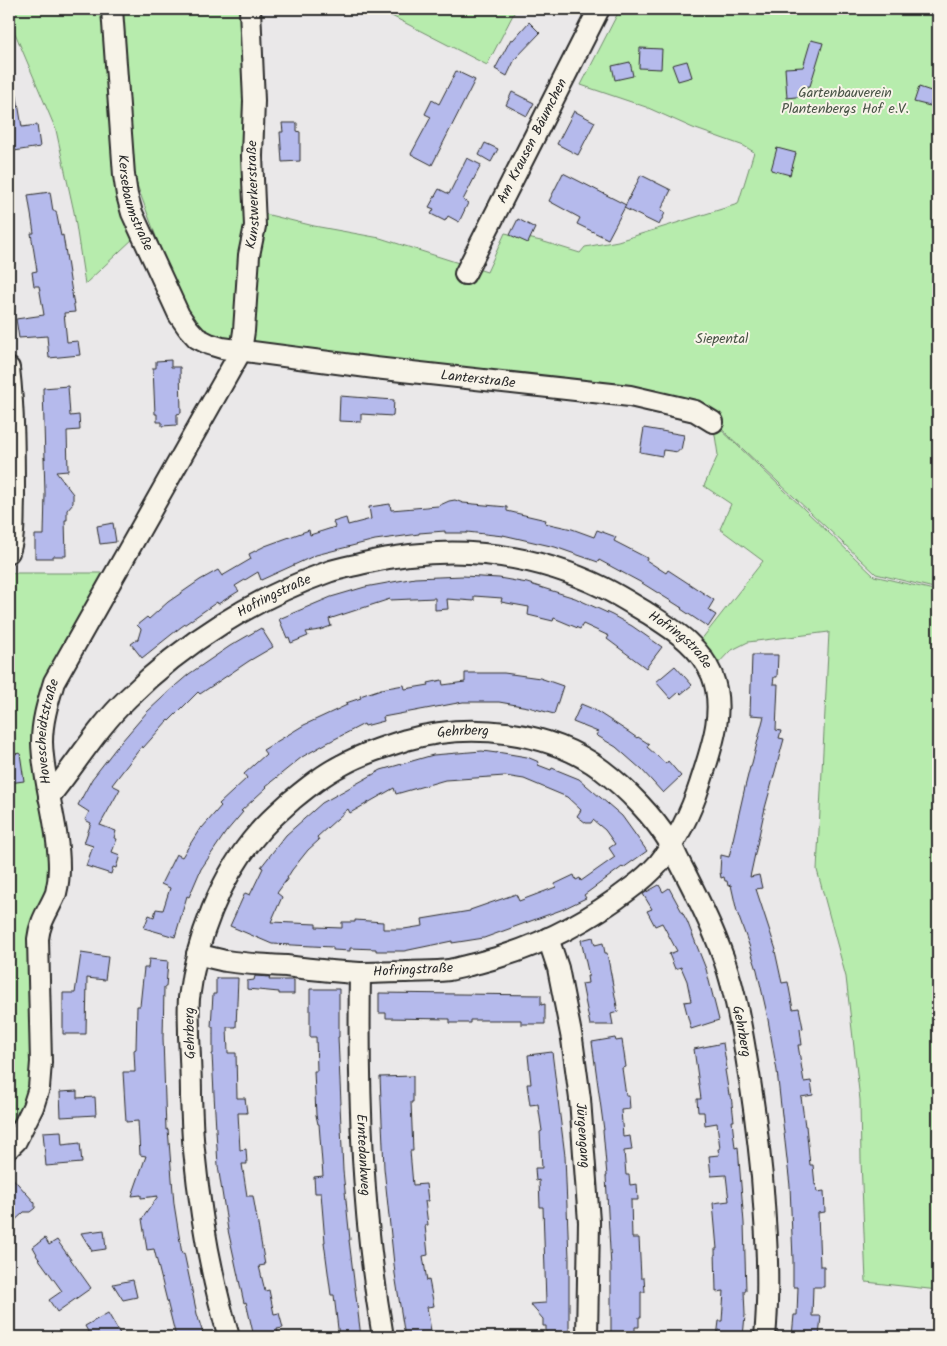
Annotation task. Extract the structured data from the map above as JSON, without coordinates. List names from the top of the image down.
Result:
{
  "streets": {
    "street": [
      "Am Krausen Bäumchen",
      "Kunstwerkerstraße",
      "Kersebaumstraße",
      "Lanterstraße",
      "Hofringstraße",
      "Hovescheidtstraße",
      "Gehrberg",
      "Jürgengang",
      "Erntedankweg"
    ]
  },
  "crossings": [
    ["Kunstwerkerstraße", "Kersebaumstraße"],
    ["Kunstwerkerstraße", "Lanterstraße"],
    ["Kunstwerkerstraße", "Hovescheidtstraße"],
    ["Kersebaumstraße", "Lanterstraße"],
    ["Kersebaumstraße", "Hovescheidtstraße"],
    ["Lanterstraße", "Hovescheidtstraße"],
    ["Hofringstraße", "Hovescheidtstraße"],
    ["Hofringstraße", "Gehrberg"],
    ["Hofringstraße", "Jürgengang"],
    ["Hofringstraße", "Erntedankweg"]
  ],
  "parks": ["Gartenbauverein Plantenbergs Hof e.V.", "Siepental"]
}
